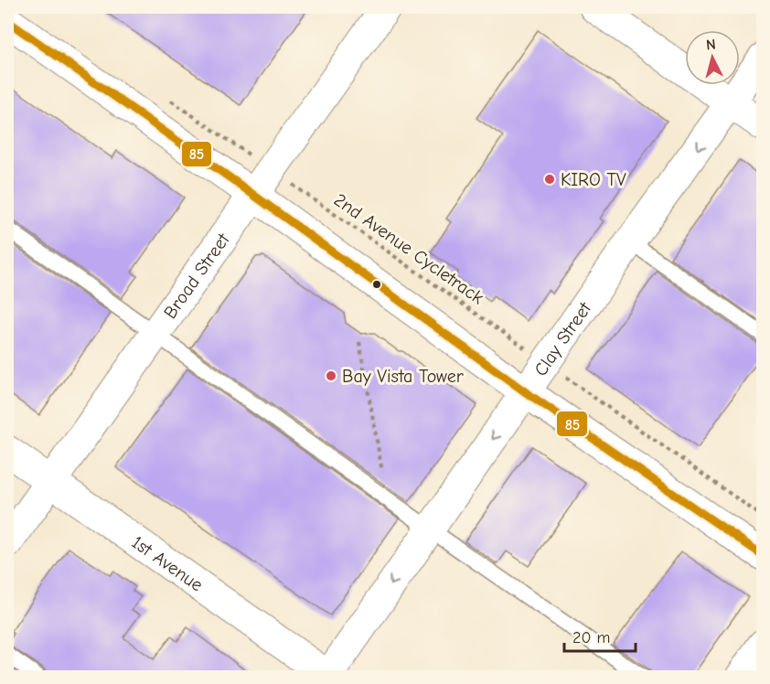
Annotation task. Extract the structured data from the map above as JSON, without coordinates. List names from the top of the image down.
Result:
{
  "streets": {
    "main road": ["Broad Street", "1st Avenue"],
    "street": ["Clay Street"],
    "path": ["2nd Avenue Cycletrack"]
  },
  "crossings": [
    ["2nd Avenue Cycletrack", "Broad Street"],
    ["2nd Avenue Cycletrack", "Clay Street"],
    ["Broad Street", "1st Avenue"],
    ["Clay Street", "1st Avenue"]
  ],
  "one_way": ["Clay Street"],
  "places": ["KIRO TV", "Bay Vista Tower"],
  "lines": ["transit line 85"],
  "scale_bar": "20 m",
  "north": "top"
}
